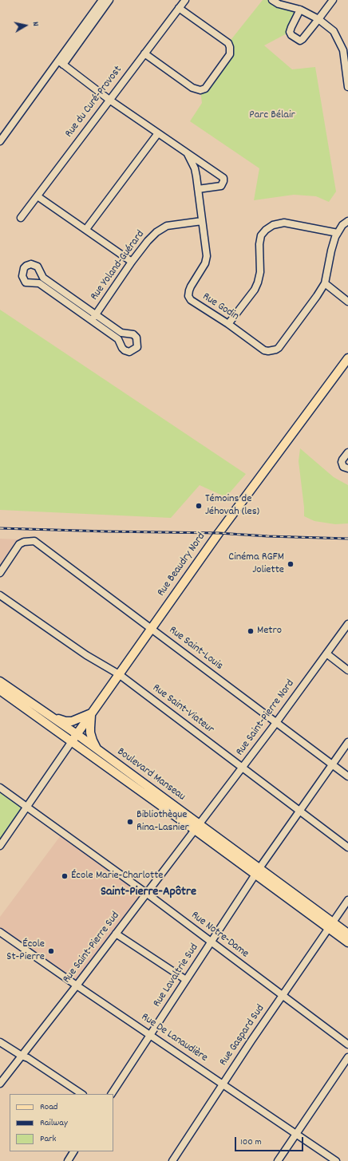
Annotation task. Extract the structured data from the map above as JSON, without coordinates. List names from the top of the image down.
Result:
{
  "streets": {
    "main road": ["Rue Beaudry Nord", "Boulevard Manseau"],
    "street": [
      "Rue du Curé-Provost",
      "Rue Yoland-Guérard",
      "Rue Godin",
      "Rue Saint-Louis",
      "Rue Saint-Viateur",
      "Rue Saint-Pierre Nord",
      "Rue Notre-Dame",
      "Rue Saint-Pierre Sud",
      "Rue Lavaltrie Sud",
      "Rue Gaspard Sud",
      "Rue De Lanaudière"
    ]
  },
  "crossings": [
    ["Rue du Curé-Provost", "Rue Godin"],
    ["Rue Yoland-Guérard", "Rue Godin"],
    ["Rue Beaudry Nord", "Rue Saint-Louis"],
    ["Rue Beaudry Nord", "Rue Saint-Viateur"],
    ["Rue Beaudry Nord", "Boulevard Manseau"],
    ["Rue Saint-Louis", "Rue Saint-Pierre Nord"],
    ["Rue Saint-Louis", "Rue Lavaltrie Sud"],
    ["Rue Saint-Viateur", "Rue Saint-Pierre Nord"],
    ["Rue Saint-Viateur", "Rue Lavaltrie Sud"],
    ["Rue Saint-Pierre Nord", "Boulevard Manseau"],
    ["Rue Saint-Pierre Nord", "Rue Saint-Pierre Sud"],
    ["Boulevard Manseau", "Rue Saint-Pierre Sud"],
    ["Boulevard Manseau", "Rue Lavaltrie Sud"],
    ["Boulevard Manseau", "Rue Gaspard Sud"],
    ["Rue Notre-Dame", "Rue Saint-Pierre Sud"],
    ["Rue Notre-Dame", "Rue Lavaltrie Sud"],
    ["Rue Notre-Dame", "Rue Gaspard Sud"],
    ["Rue Saint-Pierre Sud", "Rue De Lanaudière"],
    ["Rue Lavaltrie Sud", "Rue De Lanaudière"],
    ["Rue Gaspard Sud", "Rue De Lanaudière"]
  ],
  "districts": ["Saint-Pierre-Apôtre"],
  "parks": ["Parc Bélair"],
  "places": [
    "Témoins de Jéhovah (les)",
    "Cinéma RGFM Joliette",
    "Metro",
    "Bibliothèque Rina-Lasnier",
    "École Marie-Charlotte",
    "École St-Pierre"
  ],
  "legend": ["Road", "Railway", "Park"],
  "scale_bar": "100 m",
  "north": "right"
}
